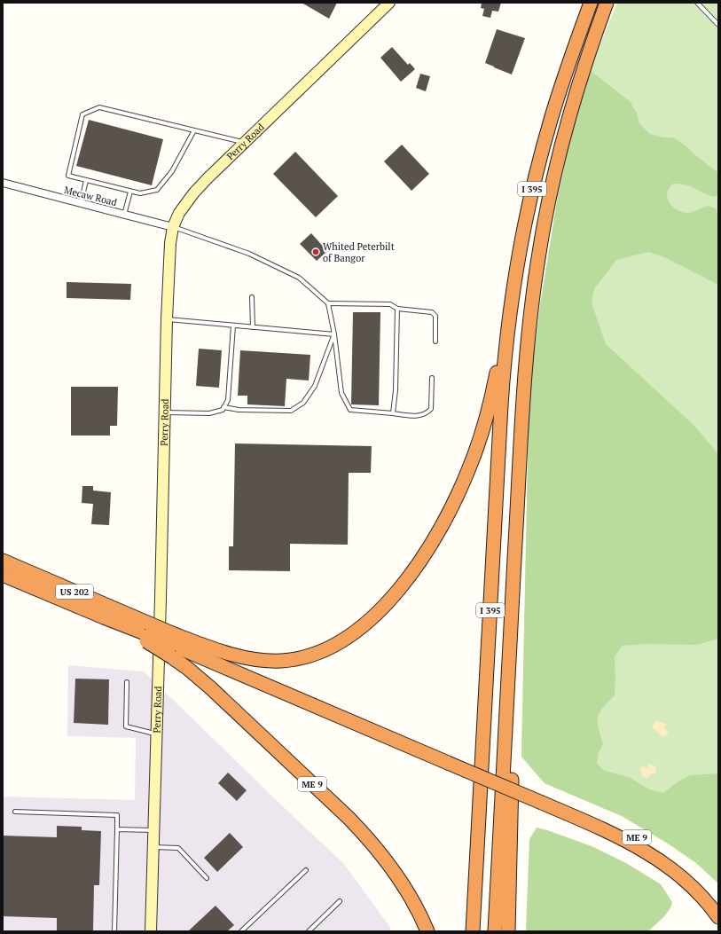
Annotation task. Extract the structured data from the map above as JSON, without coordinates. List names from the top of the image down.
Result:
{
  "streets": {
    "highway": ["I 395", "US 202", "ME 9"],
    "street": ["Perry Road", "Mecaw Road"]
  },
  "crossings": [
    ["Perry Road", "Mecaw Road"],
    ["US 202", "ME 9"]
  ],
  "places": ["Whited Peterbilt of Bangor"]
}
